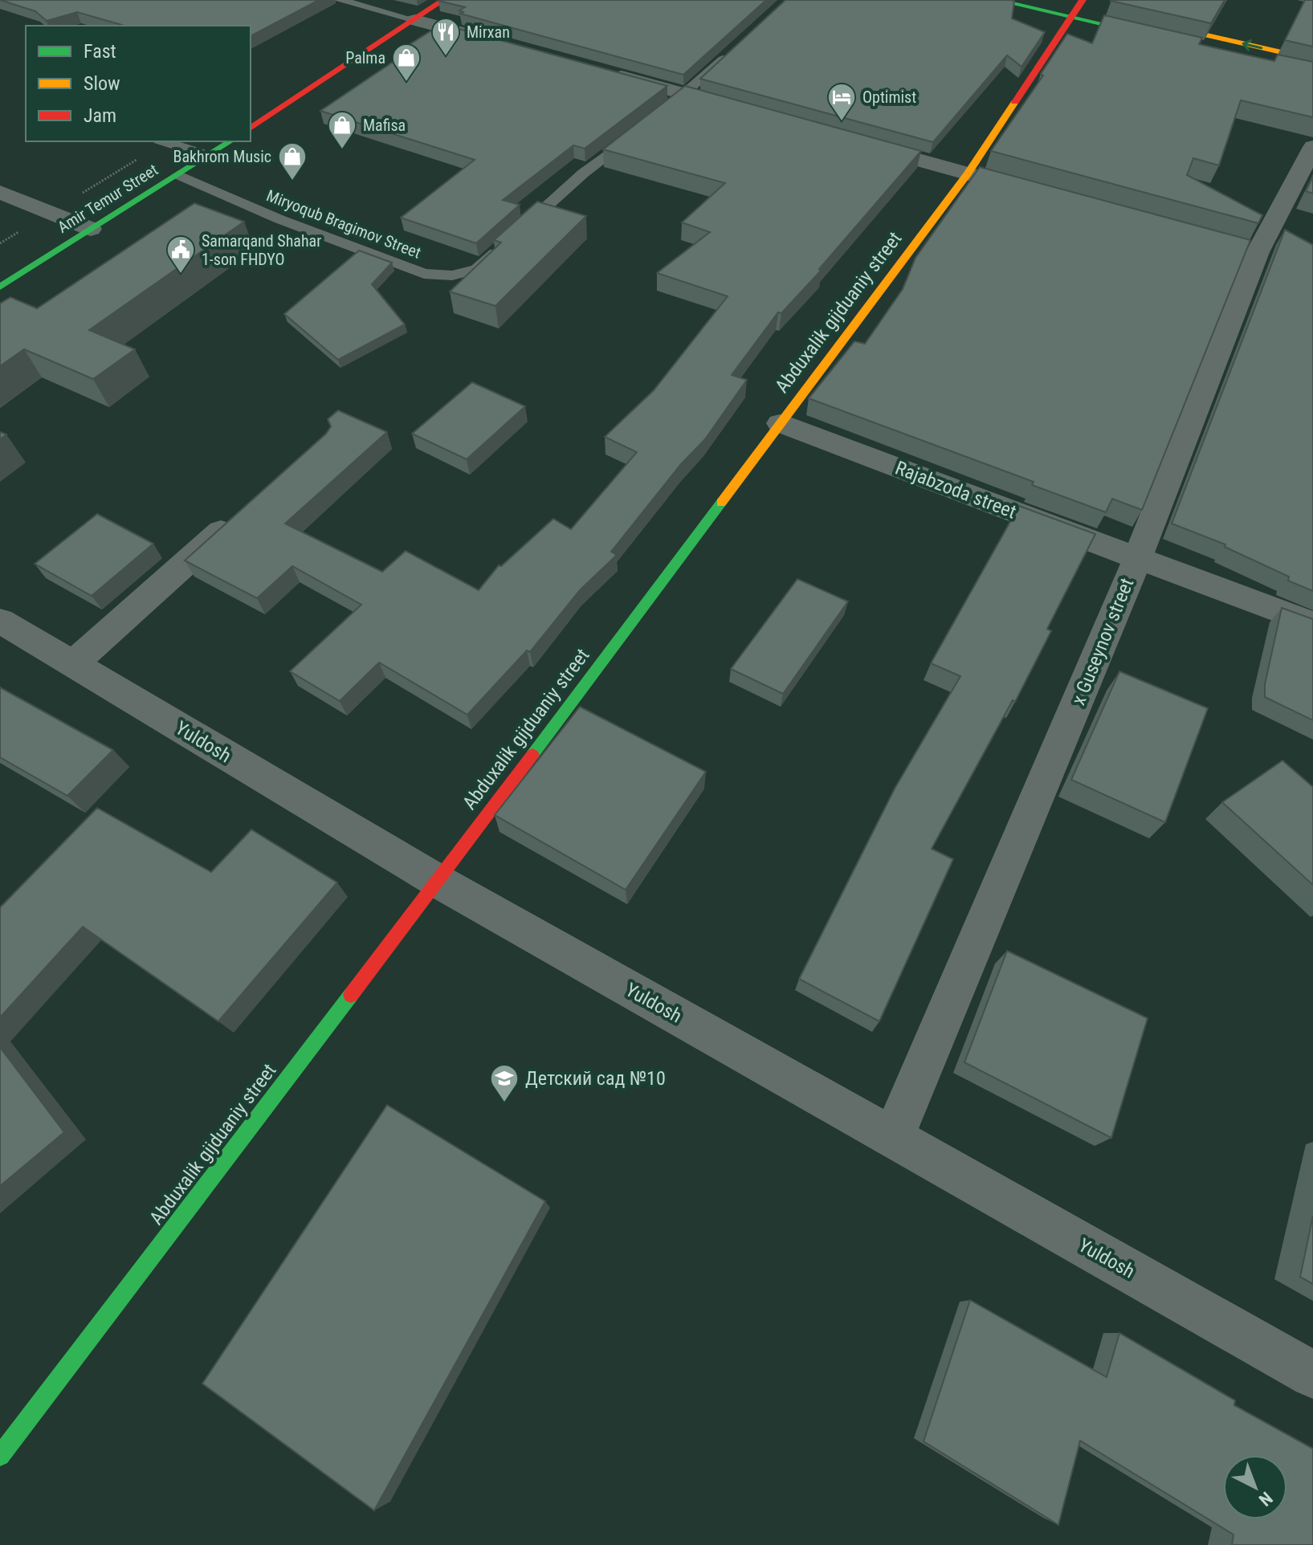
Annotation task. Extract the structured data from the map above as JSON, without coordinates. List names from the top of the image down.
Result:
{
  "streets": {
    "street": [
      "Amir Temur Street",
      "Abduxalik gijduaniy street",
      "Rajabzoda street",
      "x Guseynov street",
      "Yuldosh"
    ],
    "lane": ["Miryoqub Bragimov Street"]
  },
  "crossings": [
    ["Amir Temur Street", "Miryoqub Bragimov Street"],
    ["Abduxalik gijduaniy street", "Rajabzoda street"],
    ["Abduxalik gijduaniy street", "Yuldosh"],
    ["Rajabzoda street", "x Guseynov street"],
    ["x Guseynov street", "Yuldosh"]
  ],
  "places": {
    "restaurant": ["Mirxan"],
    "shop": ["Palma", "Mafisa", "Bakhrom Music"],
    "hotel": ["Optimist"],
    "public building": ["Samarqand Shahar 1-son FHDYO"],
    "school or university": ["Детский сад №10"]
  },
  "legend": ["Fast", "Slow", "Jam"],
  "north": "bottom right"
}
